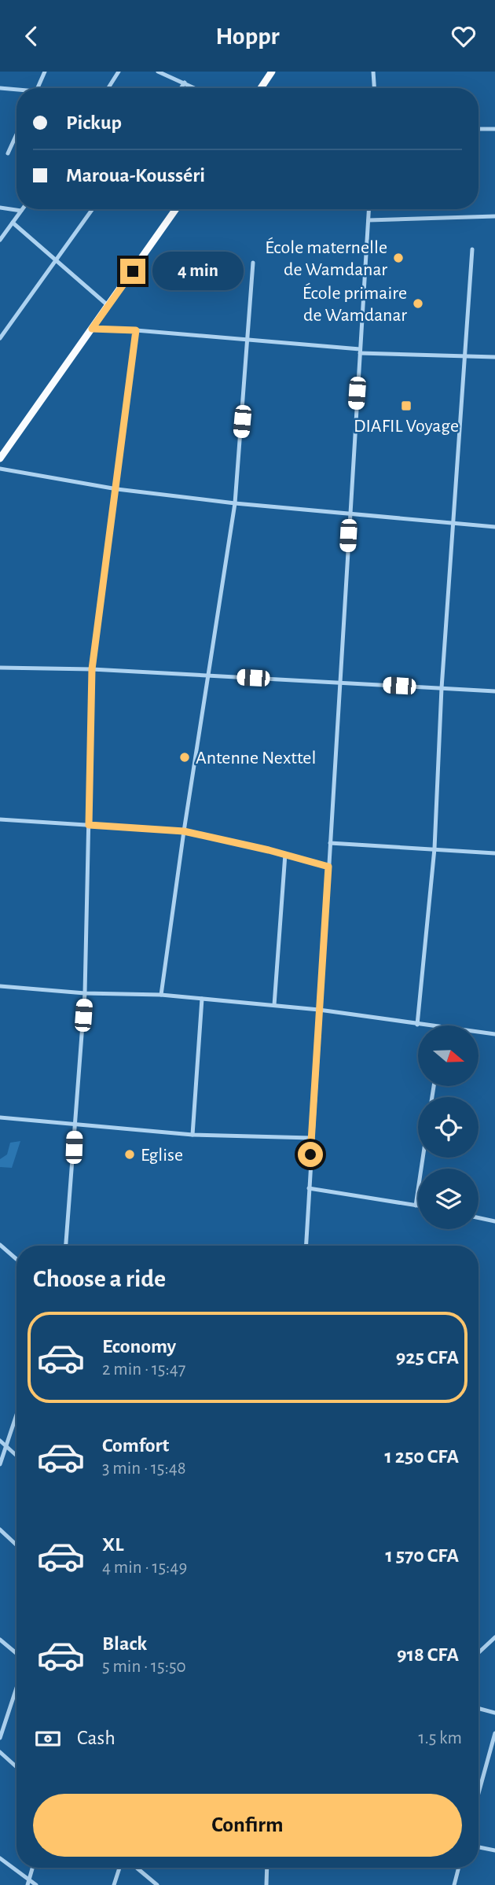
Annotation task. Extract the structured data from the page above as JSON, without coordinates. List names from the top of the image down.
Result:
{
  "places": {
    "other": [
      "École maternelle de Wamdanar",
      "École primaire de Wamdanar",
      "Antenne Nexttel",
      "Eglise"
    ],
    "transit": ["DIAFIL Voyage"]
  },
  "north": "right",
  "page": {
    "header": "Hoppr",
    "banner": ["Pickup", "Maroua-Kousséri"],
    "bubble": "4 min",
    "heading": "Choose a ride",
    "list": [
      {
        "name": "Economy",
        "note": "2 min · 15:47",
        "value": "925 CFA"
      },
      {
        "name": "Comfort",
        "note": "3 min · 15:48",
        "value": "1 250 CFA"
      },
      {
        "name": "XL",
        "note": "4 min · 15:49",
        "value": "1 570 CFA"
      },
      {
        "name": "Black",
        "note": "5 min · 15:50",
        "value": "918 CFA"
      }
    ],
    "pay": ["Cash", "1.5 km"],
    "buttons": "Confirm"
  }
}
